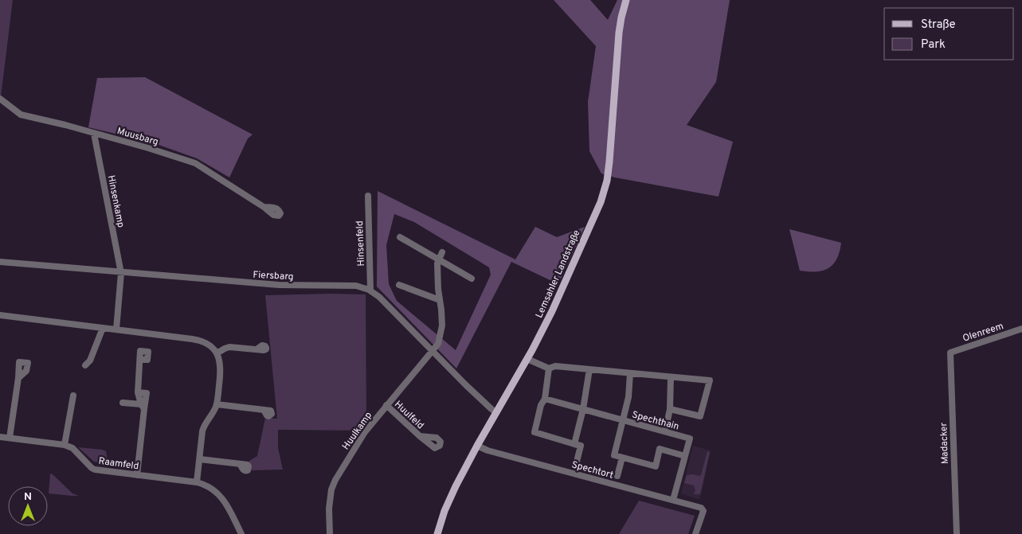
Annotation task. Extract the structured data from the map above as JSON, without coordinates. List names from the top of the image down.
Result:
{
  "streets": {
    "main road": ["Lemsahler Landstraße"],
    "street": [
      "Muusbarg",
      "Hinsenkamp",
      "Hinsenfeld",
      "Fiersbarg",
      "Olenreem",
      "Huulfeld",
      "Spechthain",
      "Huulkamp",
      "Madacker",
      "Raamfeld",
      "Spechtort"
    ]
  },
  "crossings": [
    ["Muusbarg", "Hinsenkamp"],
    ["Hinsenkamp", "Fiersbarg"],
    ["Hinsenfeld", "Fiersbarg"],
    ["Lemsahler Landstraße", "Fiersbarg"],
    ["Lemsahler Landstraße", "Spechtort"],
    ["Fiersbarg", "Huulkamp"],
    ["Olenreem", "Madacker"],
    ["Huulfeld", "Huulkamp"],
    ["Spechthain", "Spechtort"]
  ],
  "legend": ["Straße", "Park"],
  "north": "top"
}
